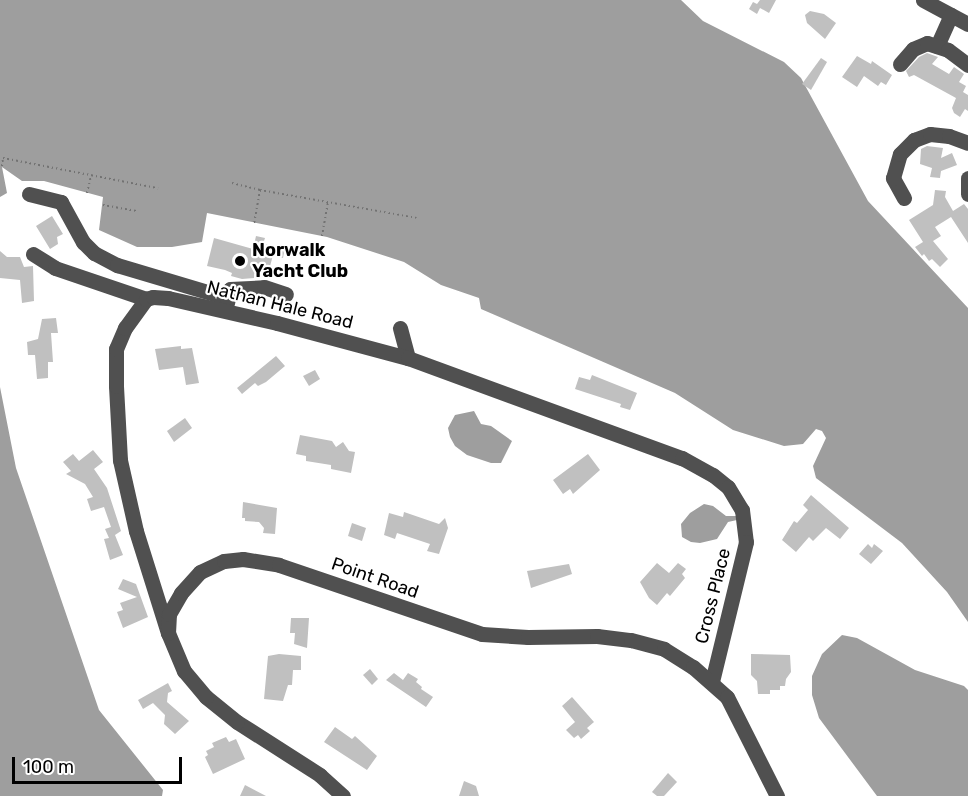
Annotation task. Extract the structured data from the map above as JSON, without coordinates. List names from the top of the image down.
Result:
{
  "streets": {
    "street": ["Nathan Hale Road", "Point Road", "Cross Place"]
  },
  "crossings": [
    ["Nathan Hale Road", "Cross Place"],
    ["Point Road", "Cross Place"]
  ],
  "places": ["Norwalk Yacht Club"],
  "scale_bar": "100 m"
}
